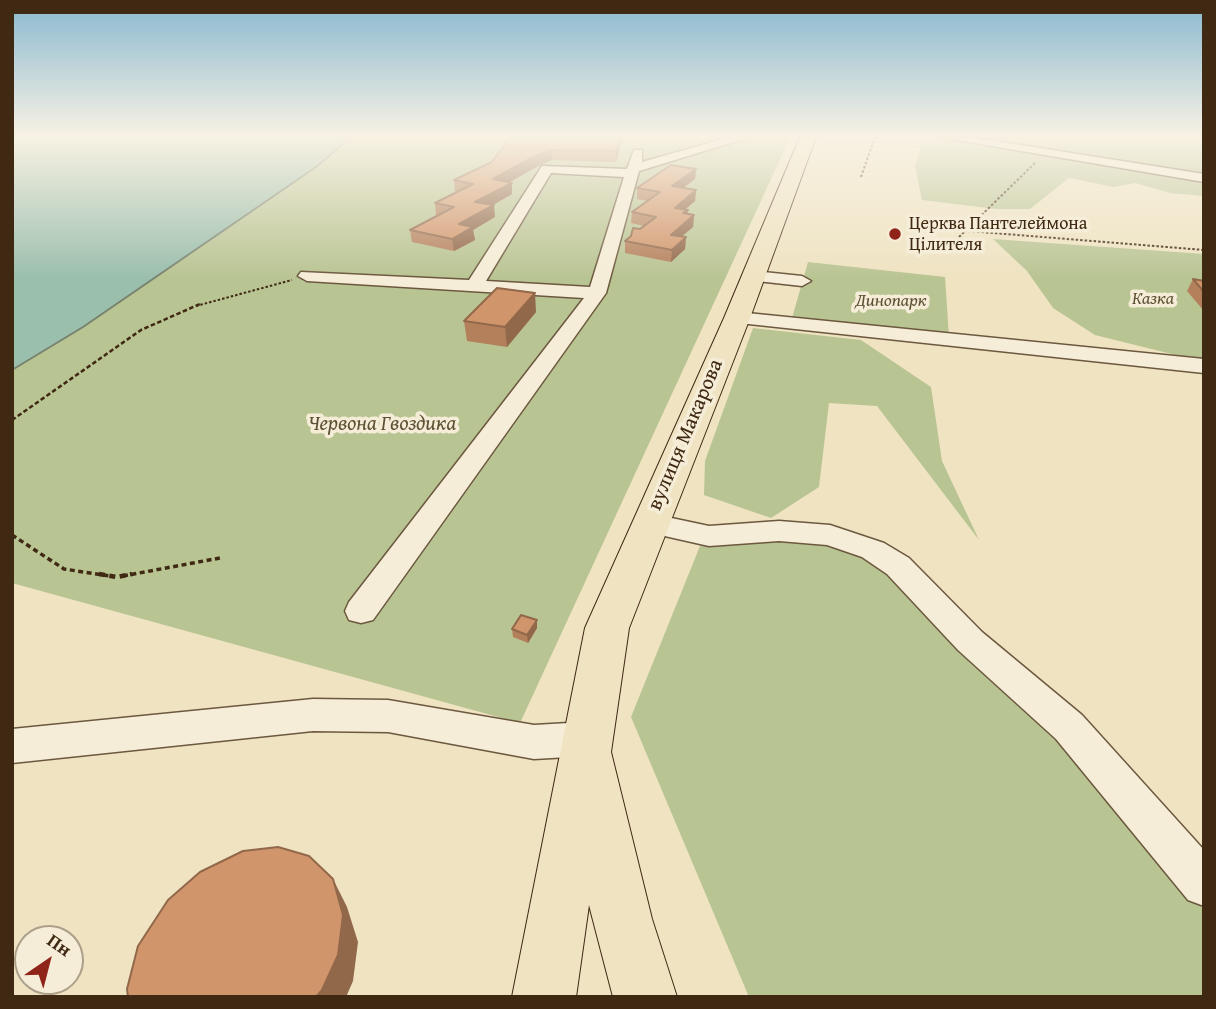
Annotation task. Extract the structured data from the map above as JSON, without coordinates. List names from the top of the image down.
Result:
{
  "streets": {
    "main road": ["вулиця Макарова"]
  },
  "parks": ["Казка", "Динопарк", "Червона Гвоздика"],
  "places": ["Церква Пантелеймона Цілителя"],
  "north": "top right"
}
